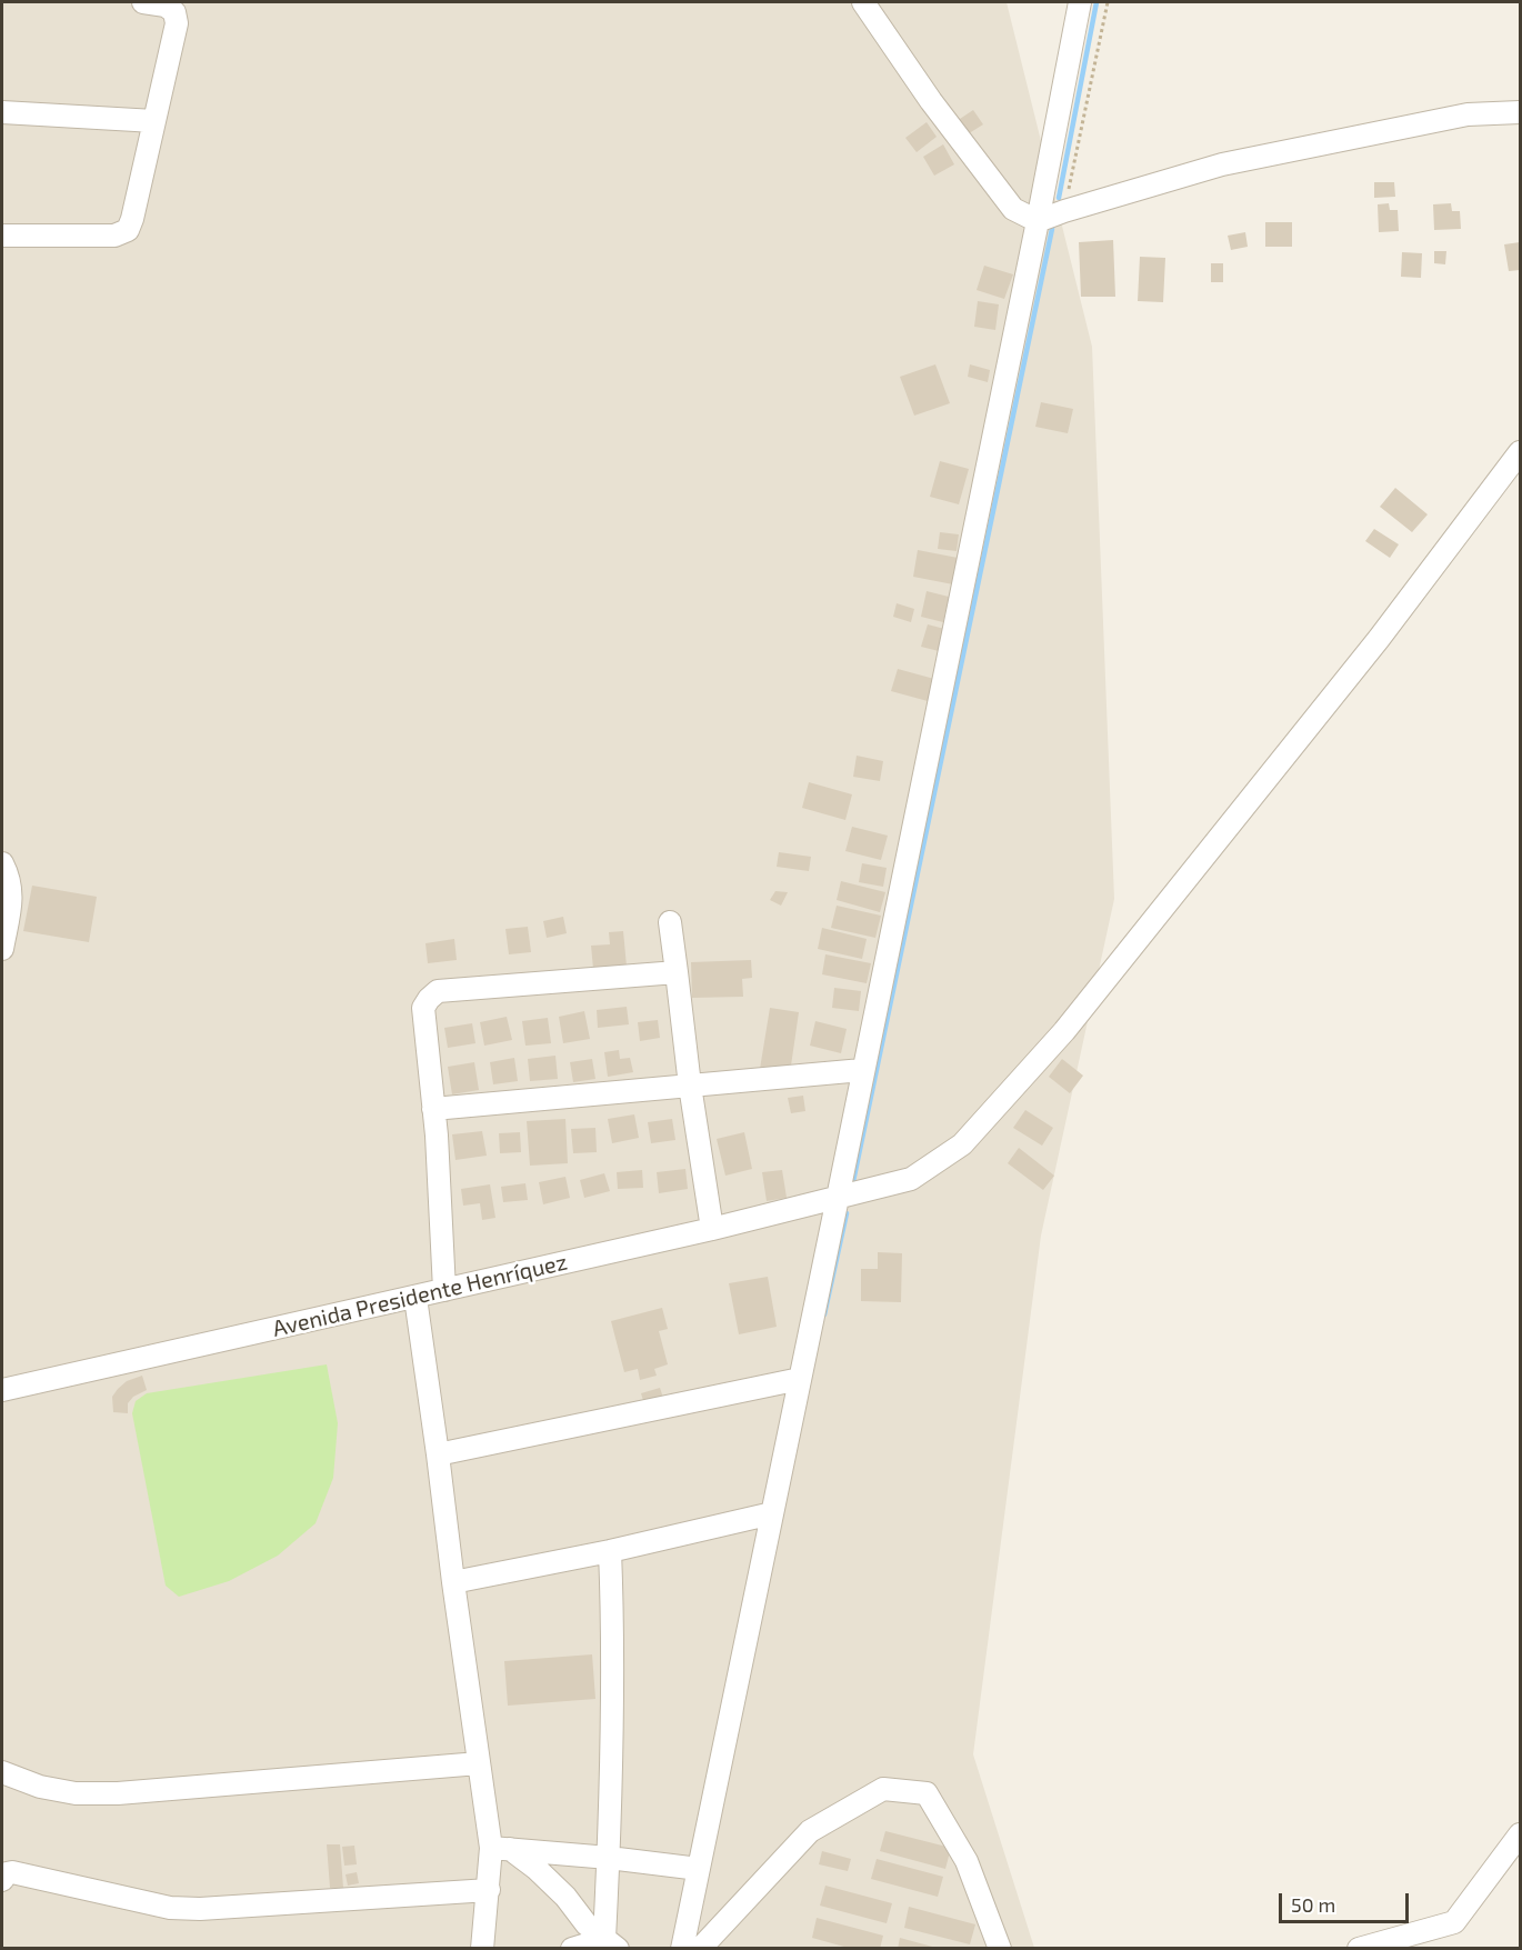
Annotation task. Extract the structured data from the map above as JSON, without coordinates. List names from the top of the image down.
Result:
{
  "streets": {
    "street": ["Avenida Presidente Henríquez"]
  },
  "scale_bar": "50 m"
}
